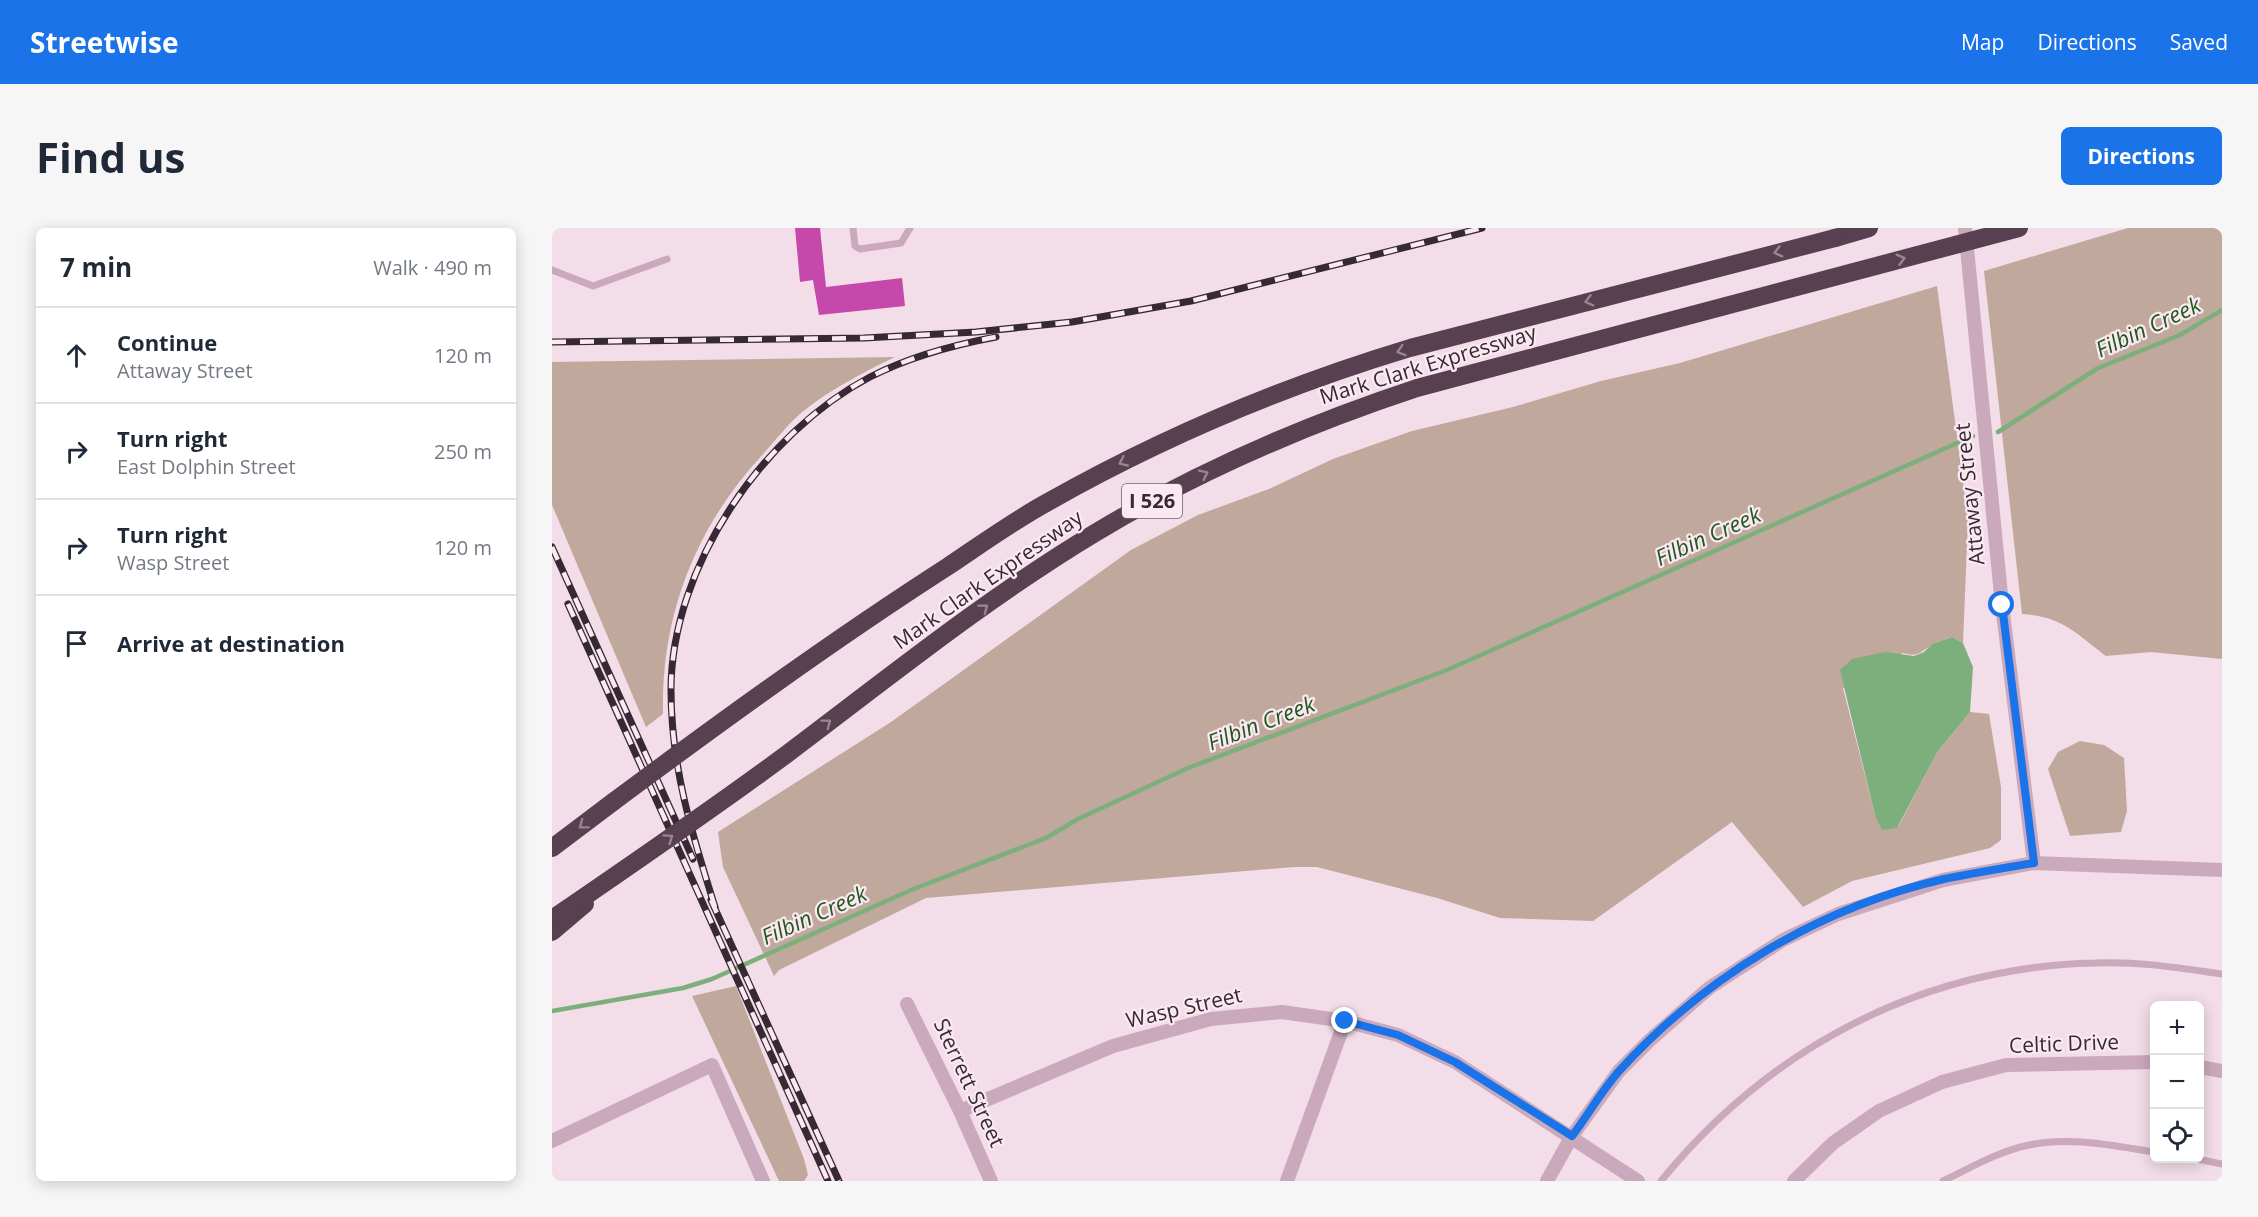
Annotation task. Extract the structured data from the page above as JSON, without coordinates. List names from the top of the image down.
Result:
{
  "streets": {
    "highway": ["Mark Clark Expressway", "I 526"],
    "street": [
      "Attaway Street",
      "Wasp Street",
      "Celtic Drive",
      "Sterrett Street"
    ]
  },
  "crossings": [
    ["Wasp Street", "Sterrett Street"]
  ],
  "water": ["Filbin Creek"],
  "page": {
    "header": "Streetwise",
    "nav": ["Map", "Directions", "Saved"],
    "buttons": "Directions",
    "title": "Find us",
    "heading": ["7 min", "Walk · 490 m"],
    "list": [
      ["Continue", "Attaway Street", "120 m"],
      ["Turn right", "East Dolphin Street", "250 m"],
      ["Turn right", "Wasp Street", "120 m"],
      "Arrive at destination"
    ],
    "map_buttons": ["+", "−"]
  }
}
